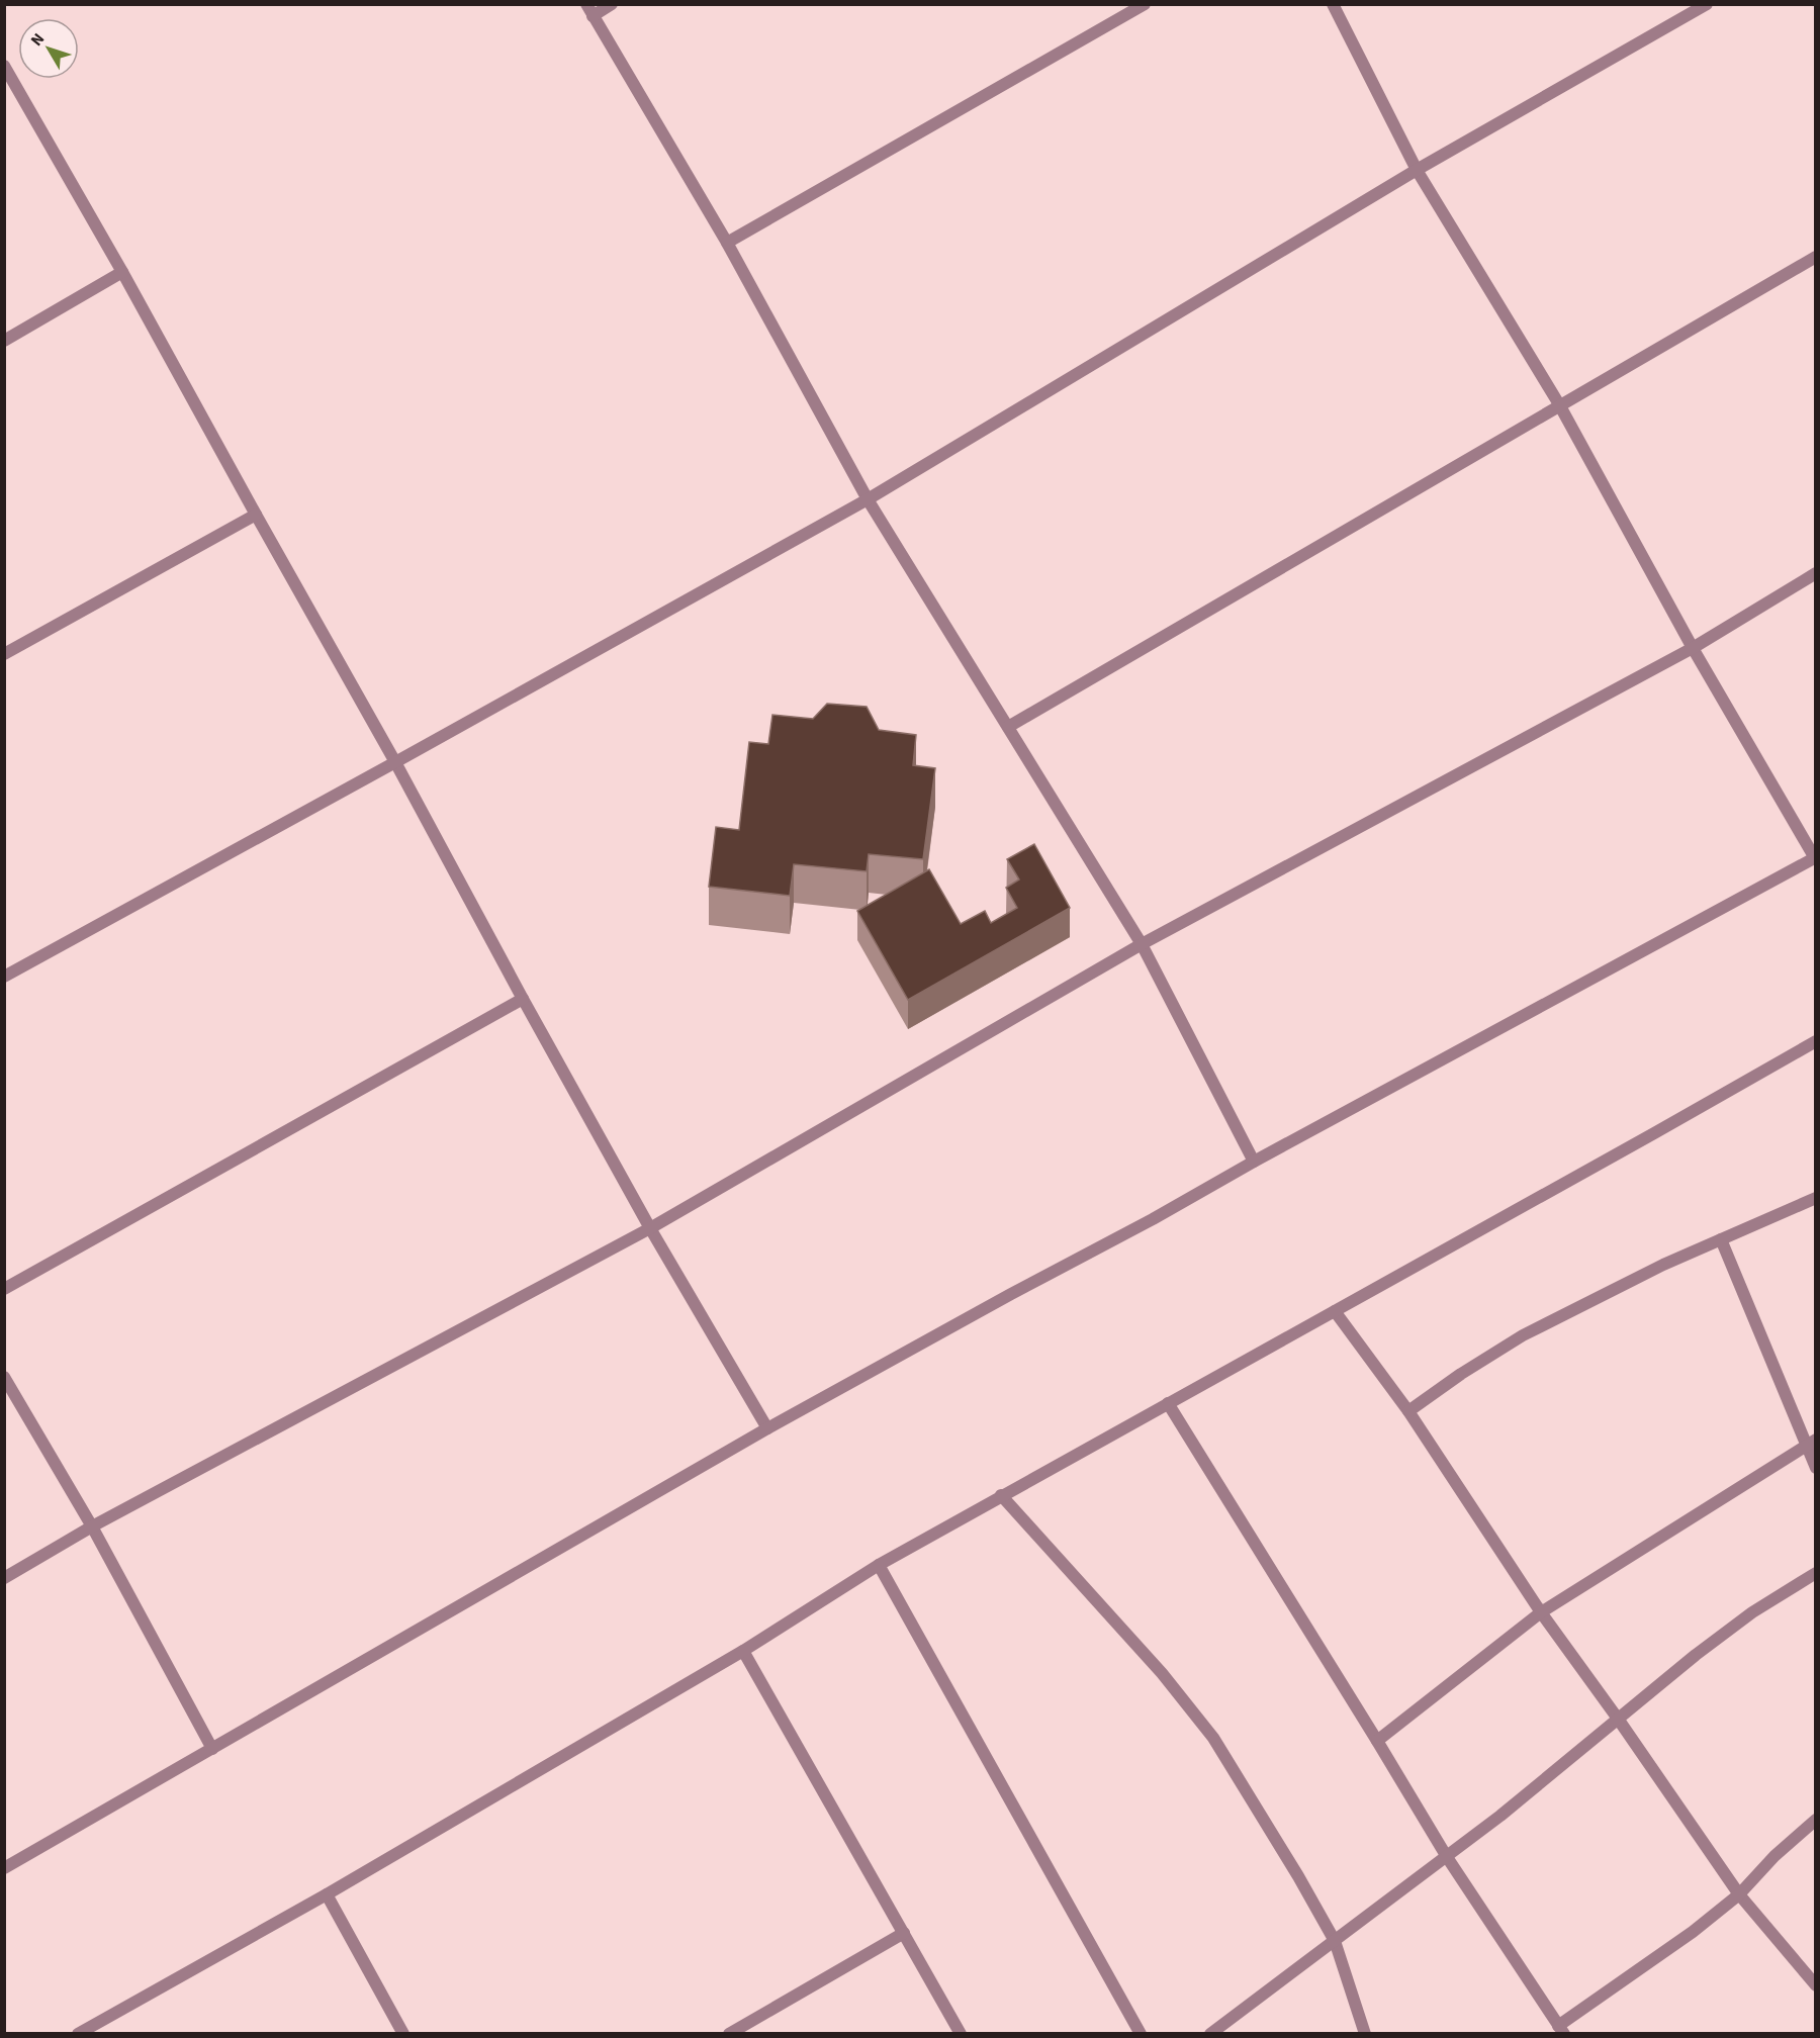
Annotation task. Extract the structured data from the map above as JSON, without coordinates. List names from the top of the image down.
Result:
{
  "north": "top left"
}
